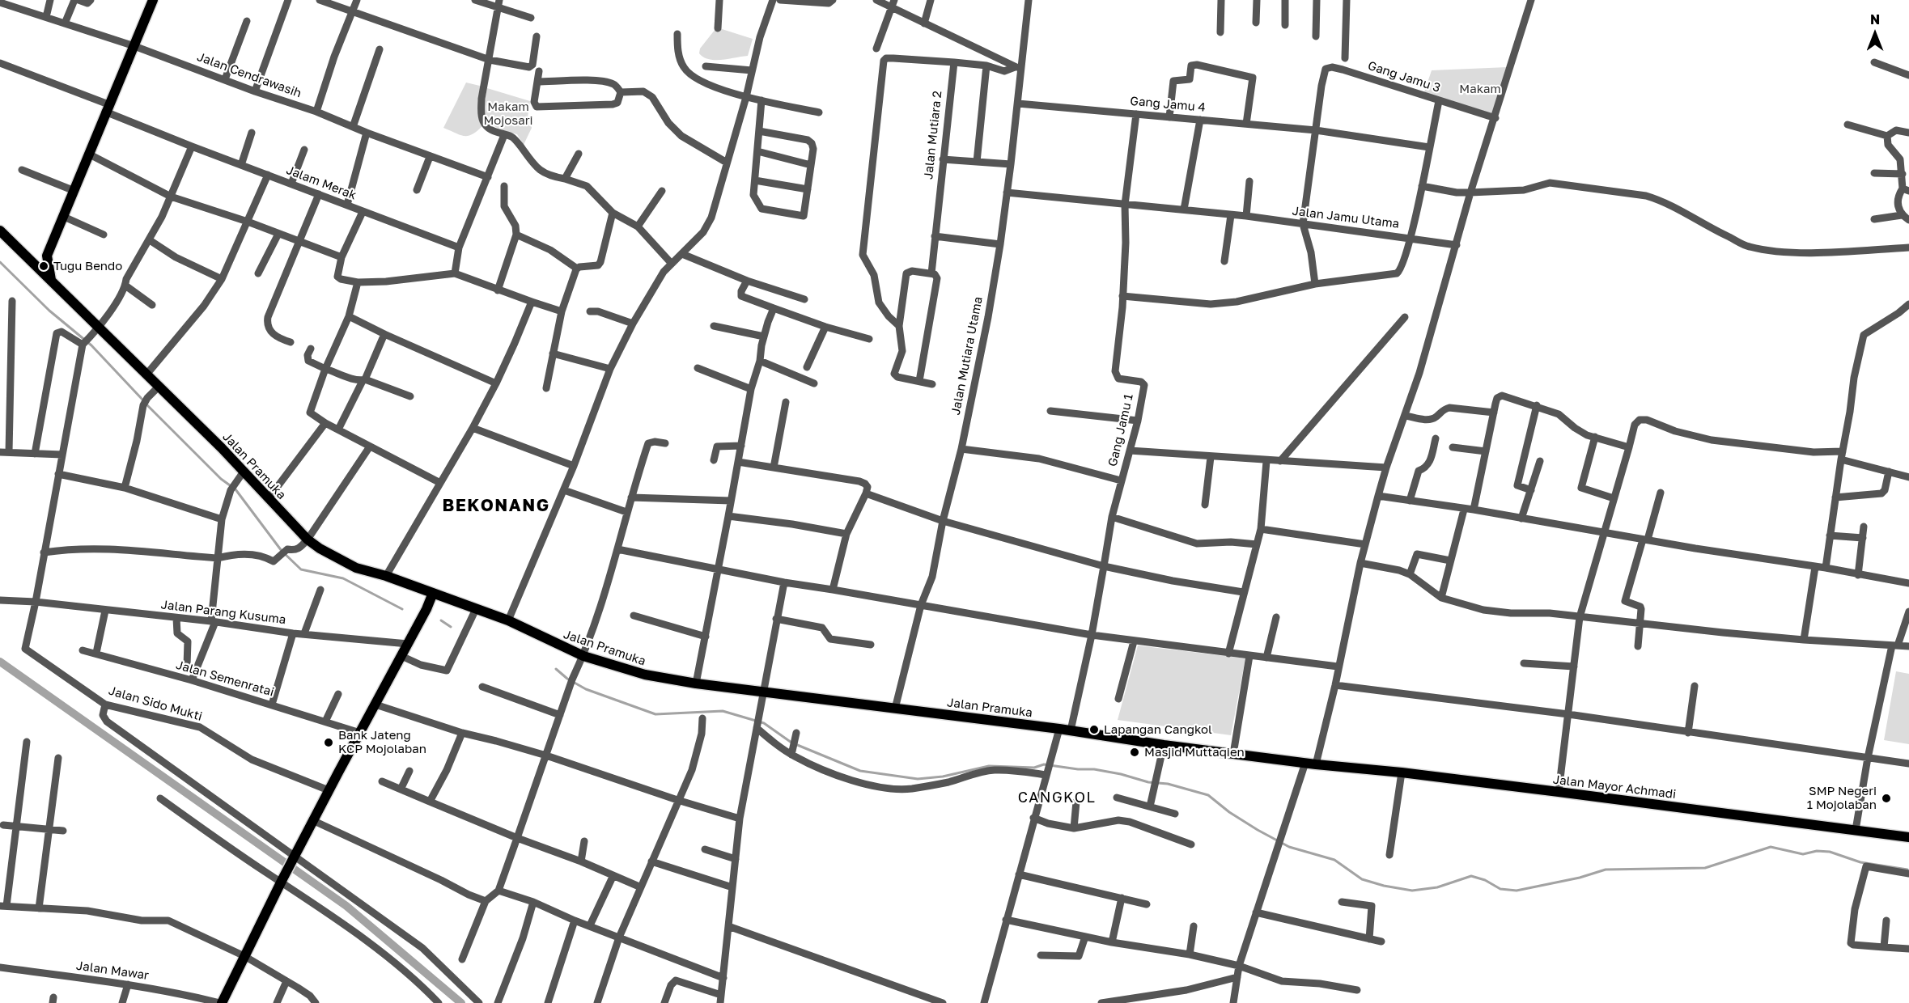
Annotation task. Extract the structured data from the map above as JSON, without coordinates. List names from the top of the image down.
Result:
{
  "streets": {
    "main road": ["Jalan Pramuka", "Jalan Mayor Achmadi"],
    "street": [
      "Jalan Cendrawasih",
      "Gang Jamu 3",
      "Gang Jamu 4",
      "Jalan Mutiara 2",
      "Jalam Merak",
      "Jalan Jamu Utama",
      "Jalan Mutiara Utama",
      "Gang Jamu 1",
      "Jalan Parang Kusuma",
      "Jalan Semenratai",
      "Jalan Sido Mukti",
      "Jalan Mawar"
    ]
  },
  "crossings": [
    ["Gang Jamu 3", "Gang Jamu 4"],
    ["Gang Jamu 4", "Jalan Mutiara Utama"],
    ["Gang Jamu 4", "Gang Jamu 1"],
    ["Jalan Jamu Utama", "Jalan Mutiara Utama"],
    ["Jalan Jamu Utama", "Gang Jamu 1"],
    ["Jalan Mutiara Utama", "Jalan Pramuka"],
    ["Gang Jamu 1", "Jalan Pramuka"],
    ["Jalan Pramuka", "Jalan Mayor Achmadi"],
    ["Jalan Parang Kusuma", "Jalan Sido Mukti"]
  ],
  "districts": ["BEKONANG", "CANGKOL"],
  "parks": ["Makam", "Makam Mojosari"],
  "places": [
    "Tugu Bendo",
    "Lapangan Cangkol",
    "Bank Jateng KCP Mojolaban",
    "Masjid Muttaqien",
    "SMP Negeri 1 Mojolaban"
  ],
  "north": "top"
}
